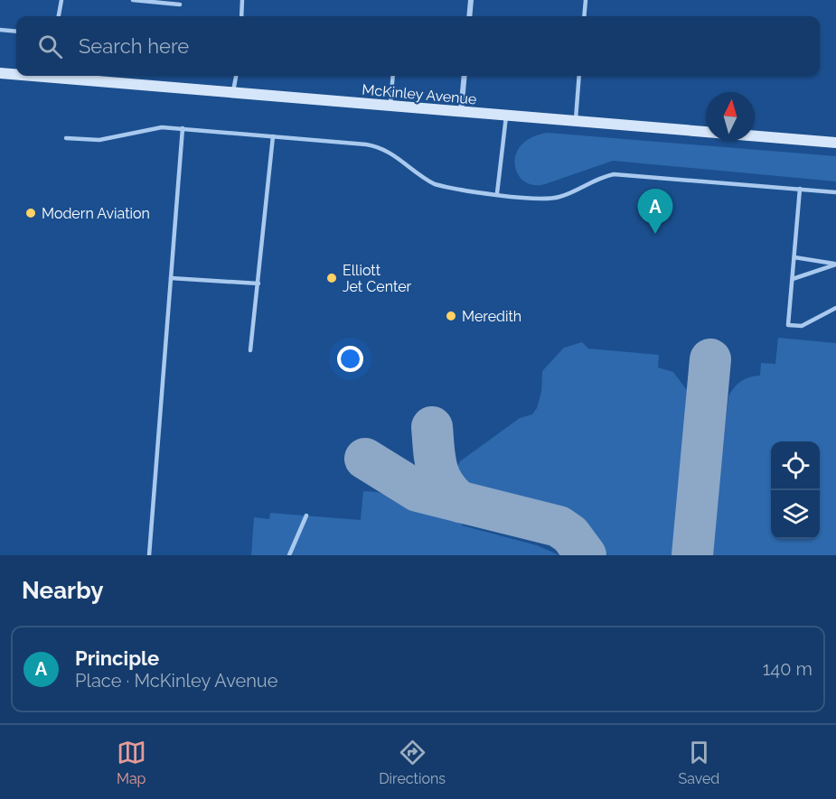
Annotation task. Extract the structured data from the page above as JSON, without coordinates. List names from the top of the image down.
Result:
{
  "streets": {
    "main road": ["McKinley Avenue"]
  },
  "places": ["Modern Aviation", "Elliott Jet Center", "Meredith"],
  "north": "top",
  "page": {
    "search": "Search here",
    "pins": "A",
    "heading": "Nearby",
    "list": [
      {
        "mark": "A",
        "name": "Principle",
        "note": "Place · McKinley Avenue",
        "value": "140 m"
      }
    ],
    "nav": ["Map", "Directions", "Saved"]
  }
}
